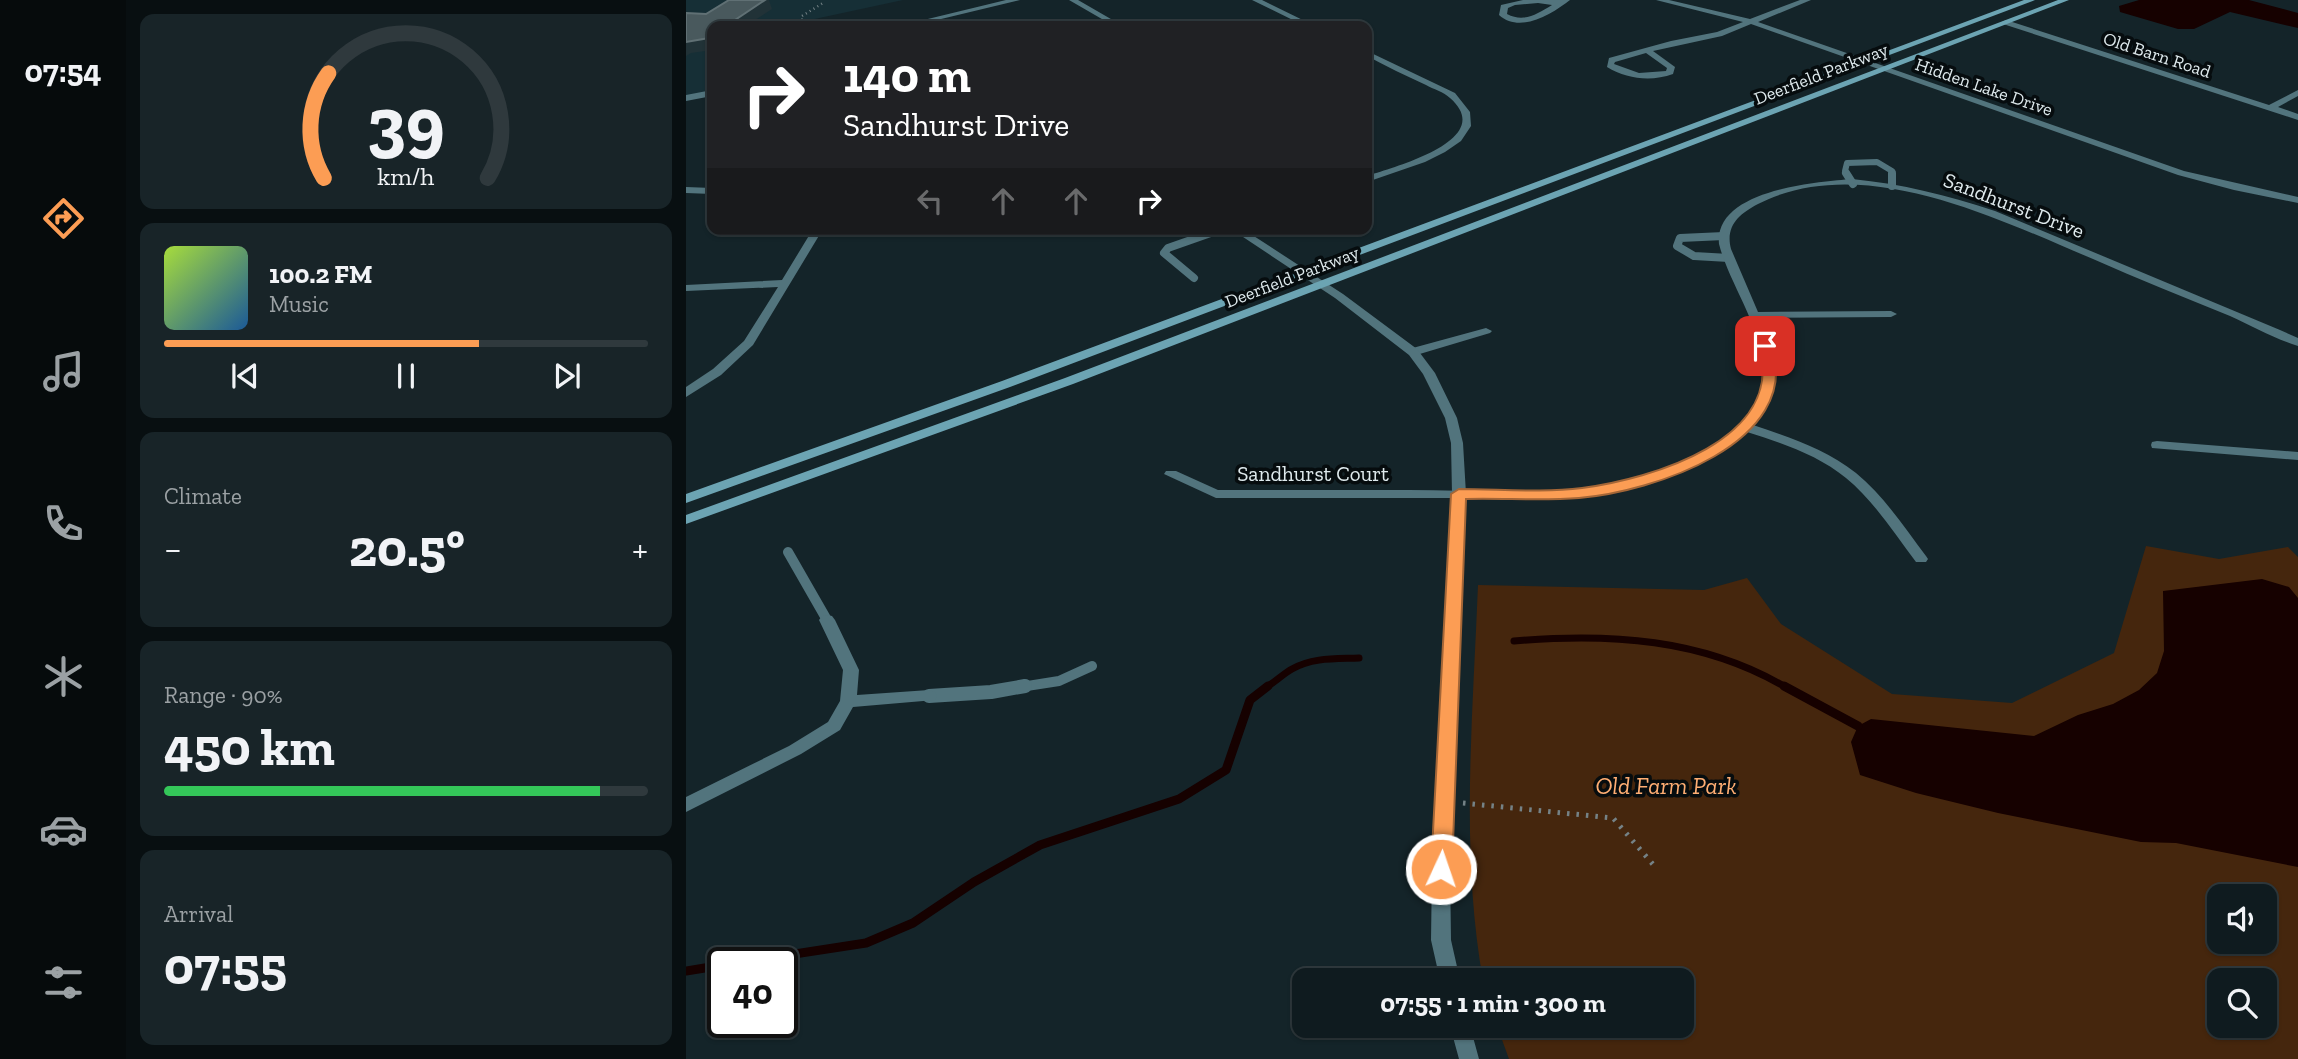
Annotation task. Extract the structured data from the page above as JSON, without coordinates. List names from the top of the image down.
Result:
{
  "streets": {
    "main road": ["Deerfield Parkway"],
    "street": [
      "Old Barn Road",
      "Hidden Lake Drive",
      "Sandhurst Drive",
      "Sandhurst Court"
    ]
  },
  "crossings": [
    ["Old Barn Road", "Deerfield Parkway"],
    ["Deerfield Parkway", "Hidden Lake Drive"]
  ],
  "parks": ["Old Farm Park"],
  "page": {
    "tabs": "07:54",
    "turn": ["140 m", "Sandhurst Drive"],
    "song": ["100.2 FM", "Music"],
    "tile": [
      "Climate",
      ["Range · 90%", "450 km"],
      ["Arrival", "07:55"]
    ],
    "heat": ["−", "20.5°", "+"],
    "limit": "40",
    "trip": "07:55 · 1 min · 300 m",
    "gauge": ["39", "km/h"]
  }
}
